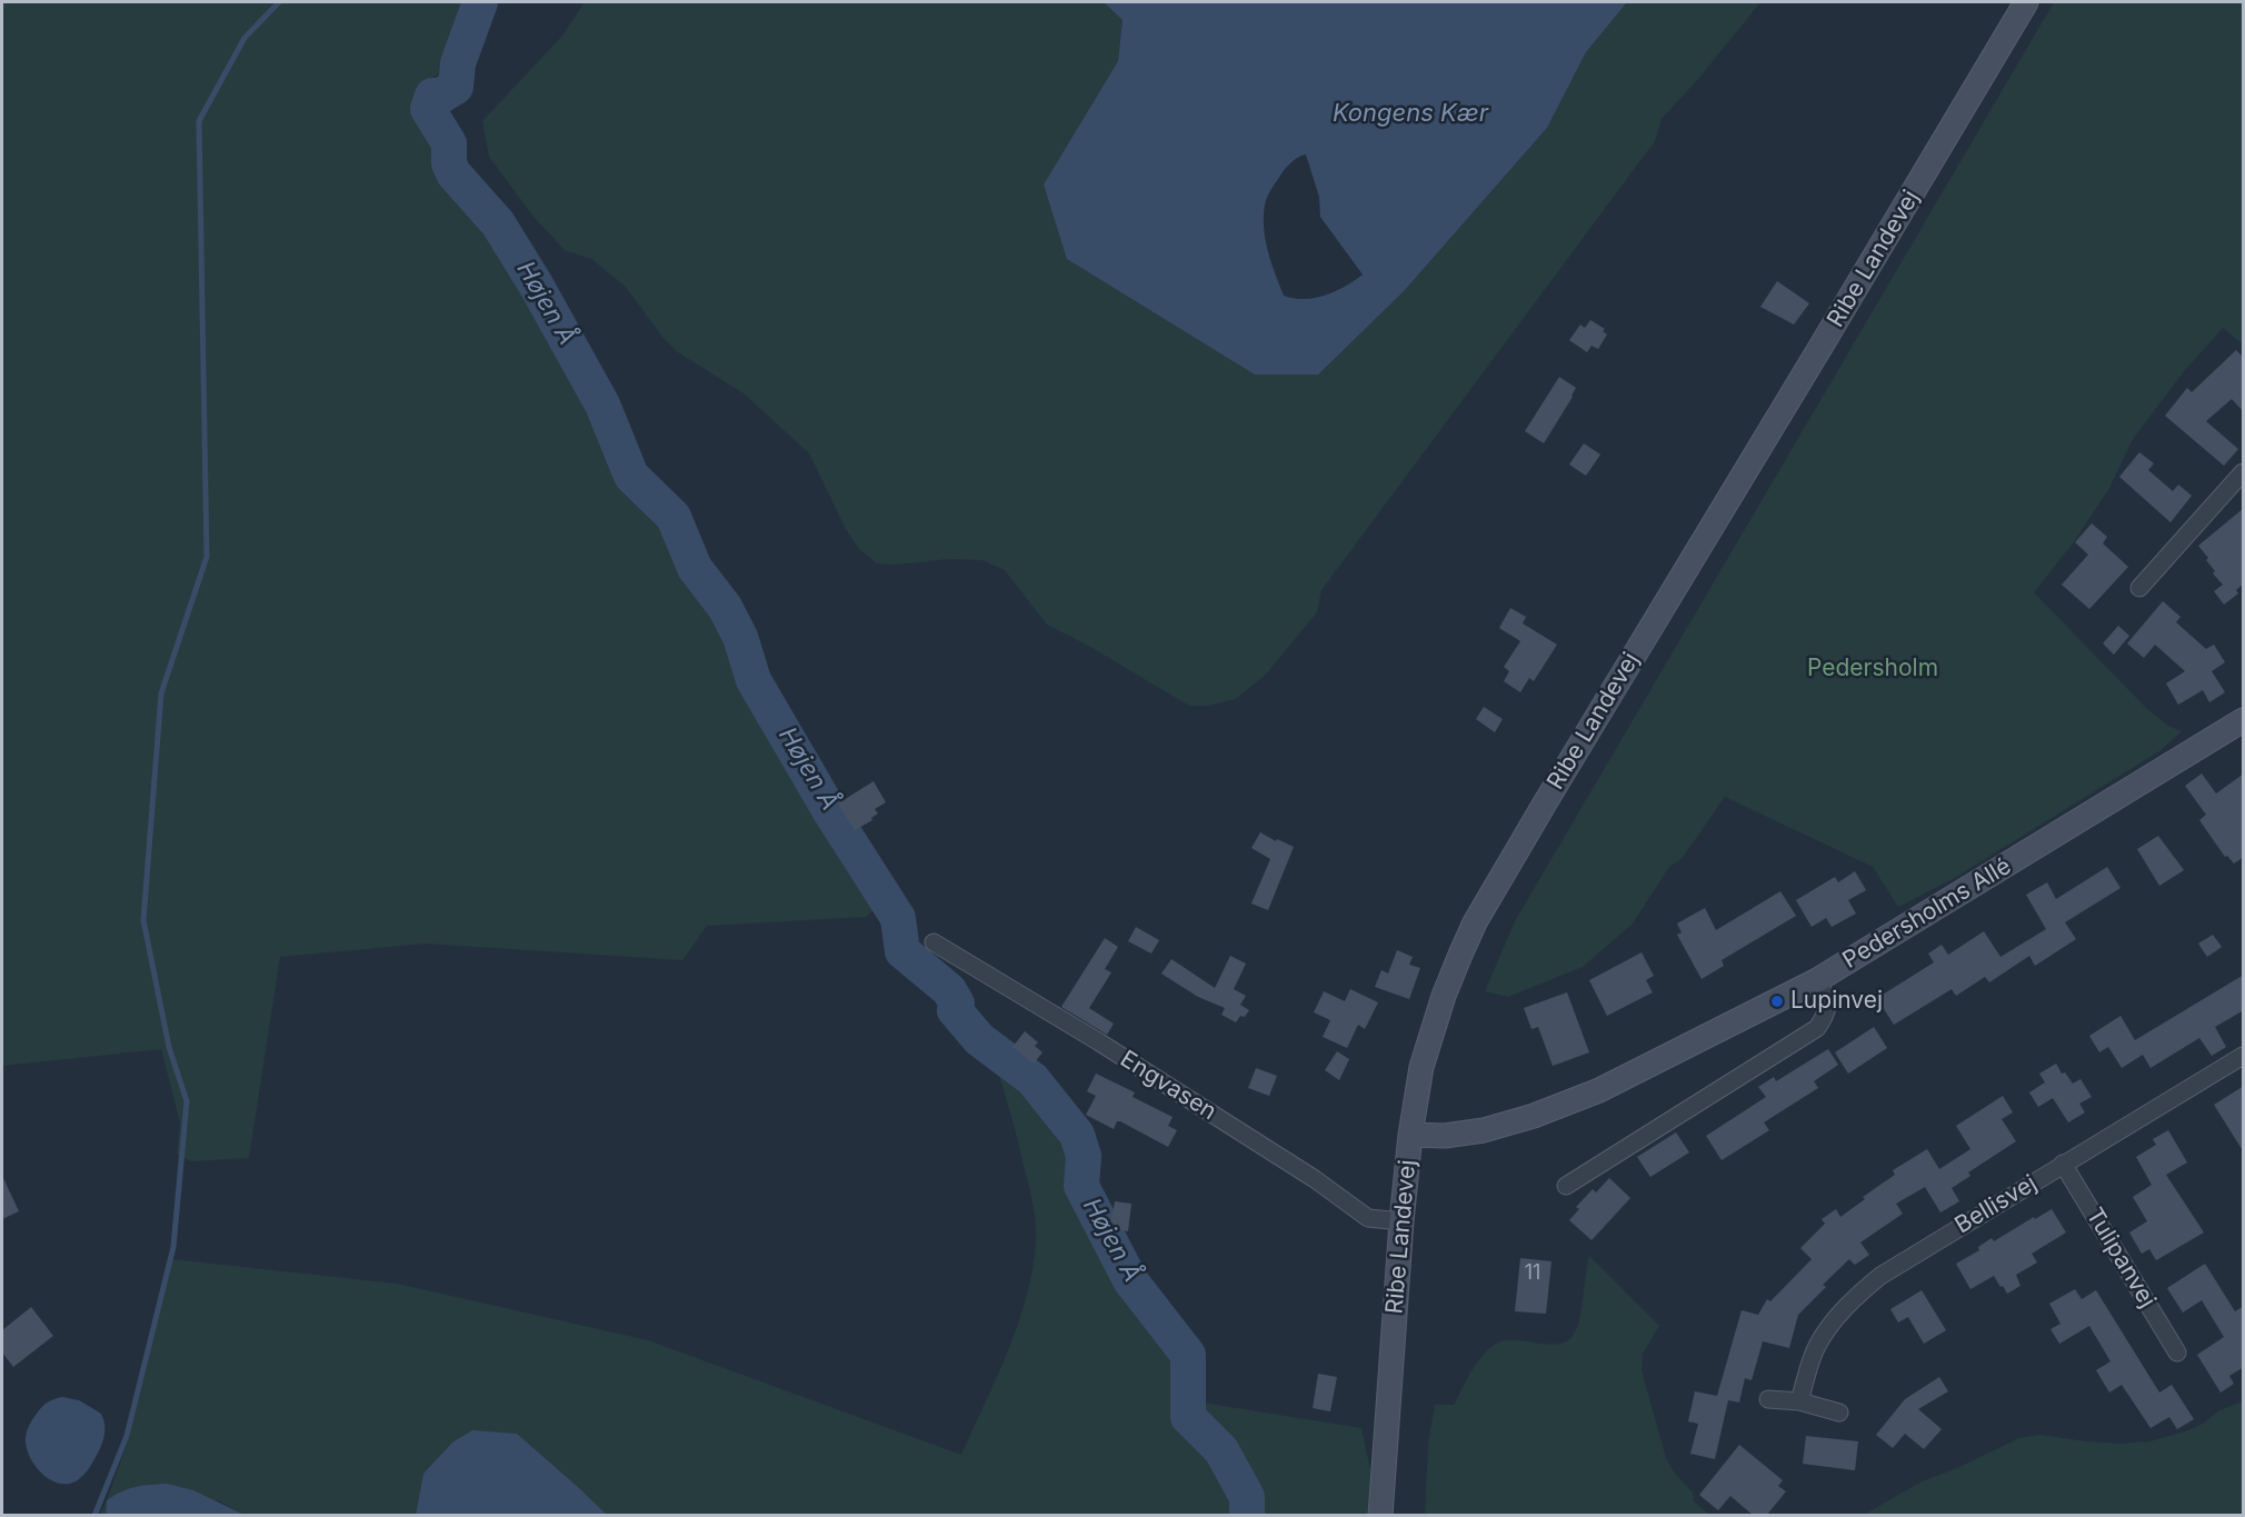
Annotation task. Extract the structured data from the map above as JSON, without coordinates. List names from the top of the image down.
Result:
{
  "streets": {
    "main road": ["Ribe Landevej", "Pedersholms Allé"],
    "street": ["Engvasen", "Bellisvej", "Tulipanvej"]
  },
  "crossings": [
    ["Ribe Landevej", "Pedersholms Allé"],
    ["Ribe Landevej", "Engvasen"],
    ["Bellisvej", "Tulipanvej"]
  ],
  "water": ["Kongens Kær", "Højen Å"],
  "parks": ["Pedersholm"],
  "places": ["Lupinvej"],
  "house_numbers": ["11"]
}
